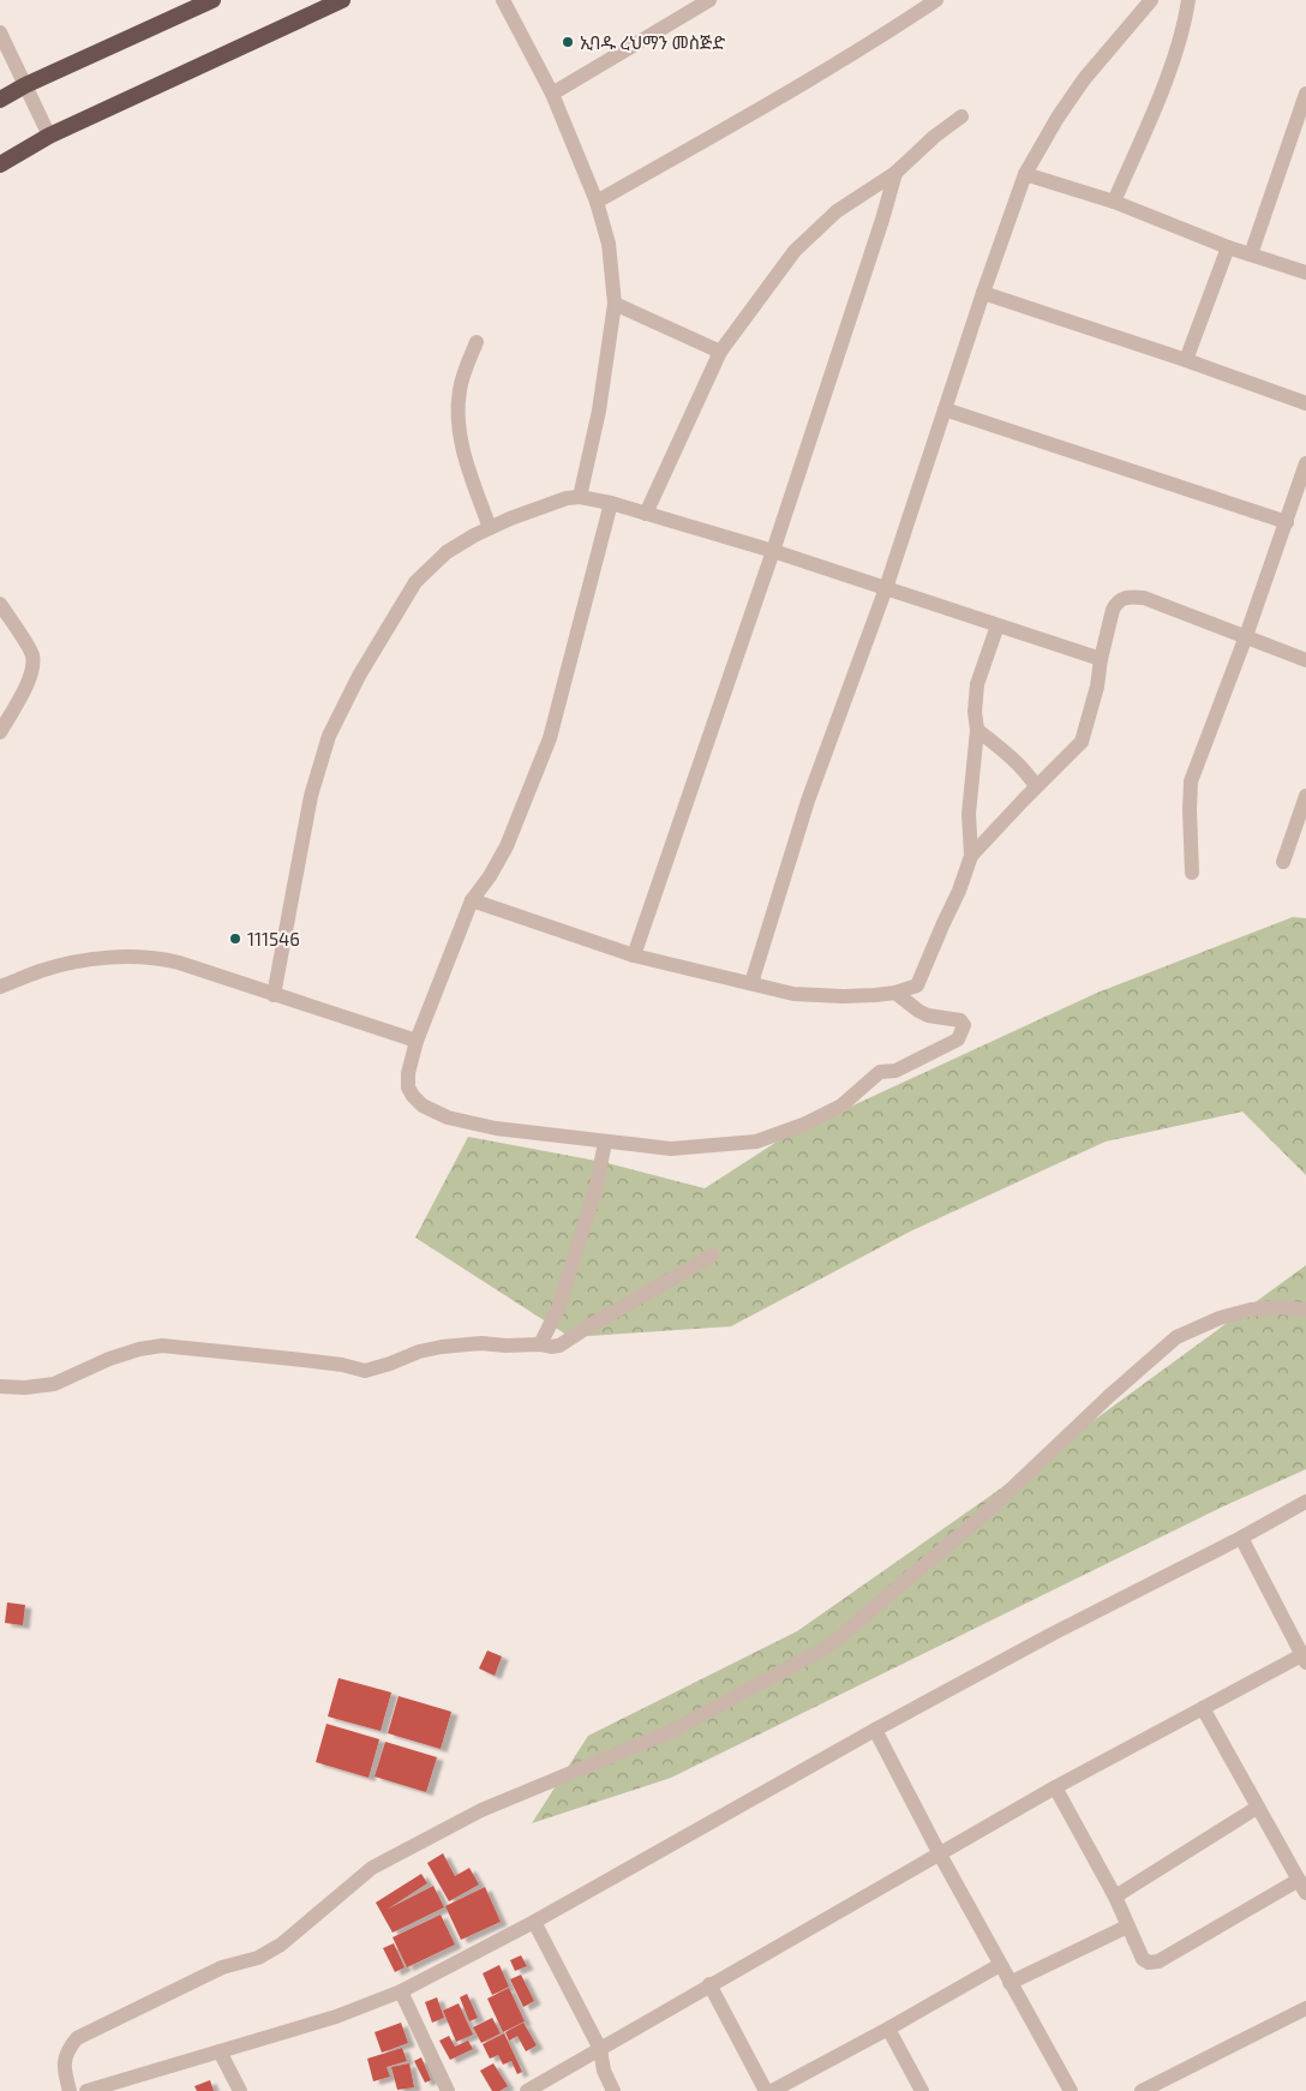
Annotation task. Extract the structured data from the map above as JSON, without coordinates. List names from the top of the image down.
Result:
{
  "places": ["ኢባዱ ረህማን መስጅድ", "111546"]
}
